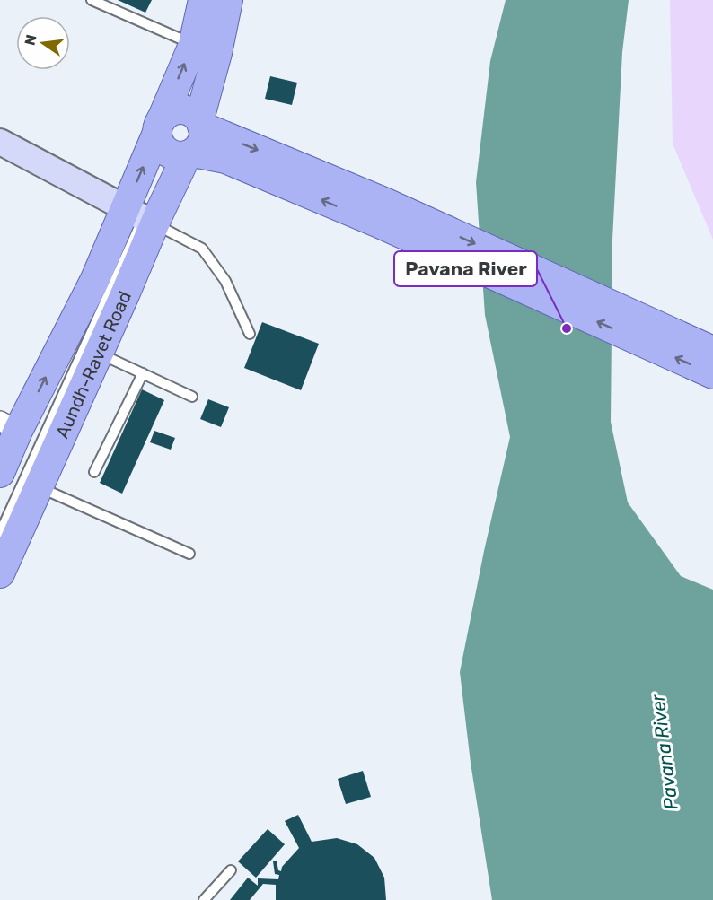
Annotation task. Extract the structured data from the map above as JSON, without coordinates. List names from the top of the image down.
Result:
{
  "streets": {
    "main road": ["Aundh-Ravet Road"]
  },
  "water": ["Pavana River"],
  "places": ["Pavana River"],
  "north": "left"
}
